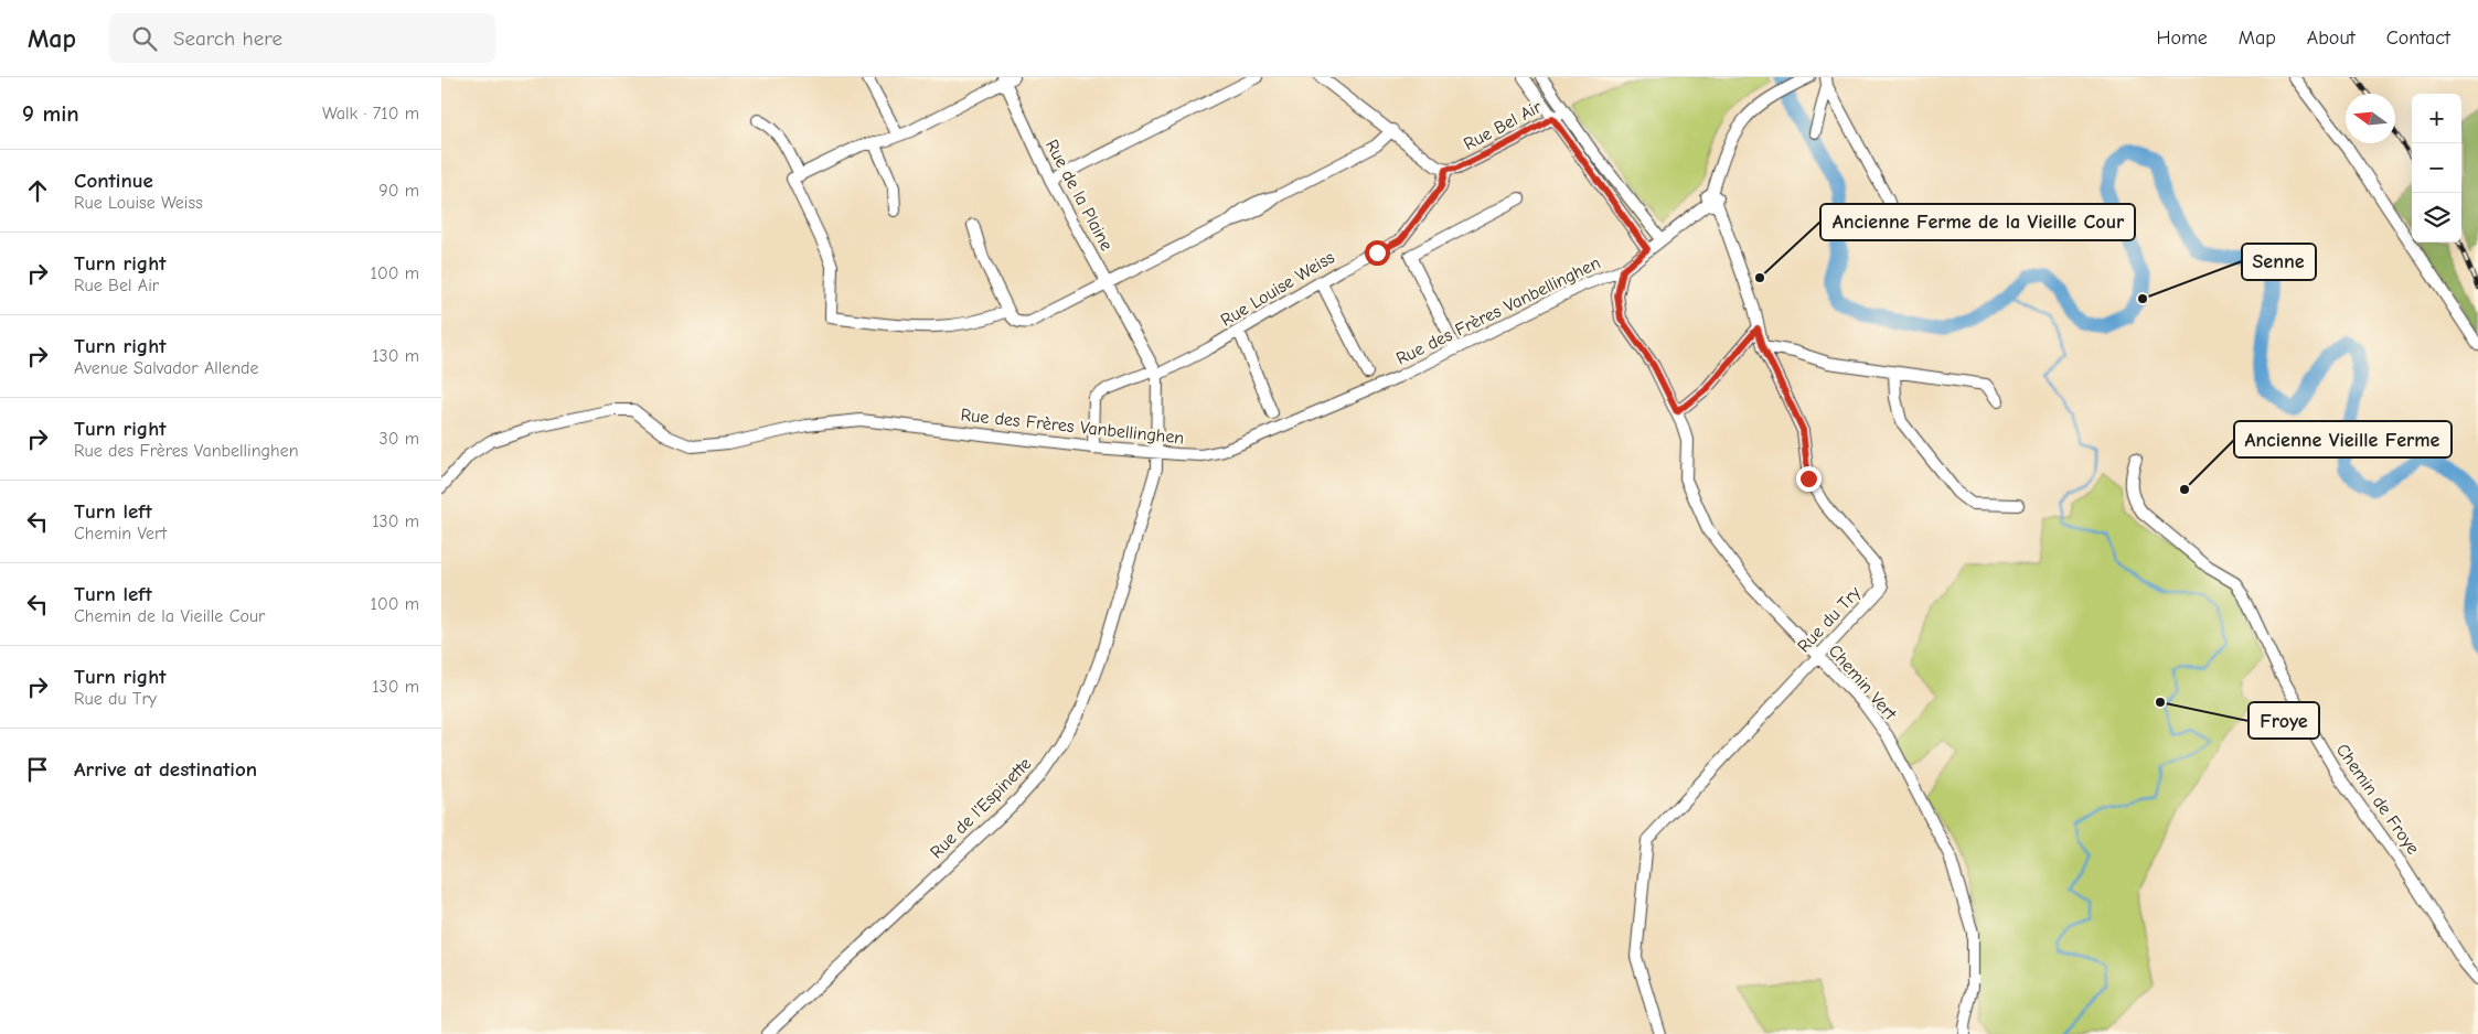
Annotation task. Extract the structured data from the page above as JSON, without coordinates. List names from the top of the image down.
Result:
{
  "streets": {
    "street": [
      "Rue Bel Air",
      "Rue de la Plaine",
      "Rue Louise Weiss",
      "Rue des Frères Vanbellinghen",
      "Rue du Try",
      "Chemin Vert",
      "Chemin de Froye",
      "Rue de l'Espinette"
    ]
  },
  "crossings": [
    ["Rue Bel Air", "Rue Louise Weiss"],
    ["Rue de la Plaine", "Rue Louise Weiss"],
    ["Rue de la Plaine", "Rue de l'Espinette"],
    ["Rue Louise Weiss", "Rue des Frères Vanbellinghen"],
    ["Rue Louise Weiss", "Rue de l'Espinette"],
    ["Rue des Frères Vanbellinghen", "Rue du Try"],
    ["Rue des Frères Vanbellinghen", "Chemin Vert"],
    ["Rue des Frères Vanbellinghen", "Rue de l'Espinette"],
    ["Rue du Try", "Chemin Vert"]
  ],
  "places": [
    "Ancienne Ferme de la Vieille Cour",
    "Senne",
    "Ancienne Vieille Ferme",
    "Froye"
  ],
  "north": "left",
  "page": {
    "header": "Map",
    "search": "Search here",
    "nav": [
      "Home",
      "Map",
      "About",
      "Contact"
    ],
    "heading": ["9 min", "Walk · 710 m"],
    "map_buttons": ["+", "−"],
    "list": [
      ["Continue", "Rue Louise Weiss", "90 m"],
      ["Turn right", "Rue Bel Air", "100 m"],
      ["Turn right", "Avenue Salvador Allende", "130 m"],
      ["Turn right", "Rue des Frères Vanbellinghen", "30 m"],
      ["Turn left", "Chemin Vert", "130 m"],
      ["Turn left", "Chemin de la Vieille Cour", "100 m"],
      ["Turn right", "Rue du Try", "130 m"],
      "Arrive at destination"
    ]
  }
}
